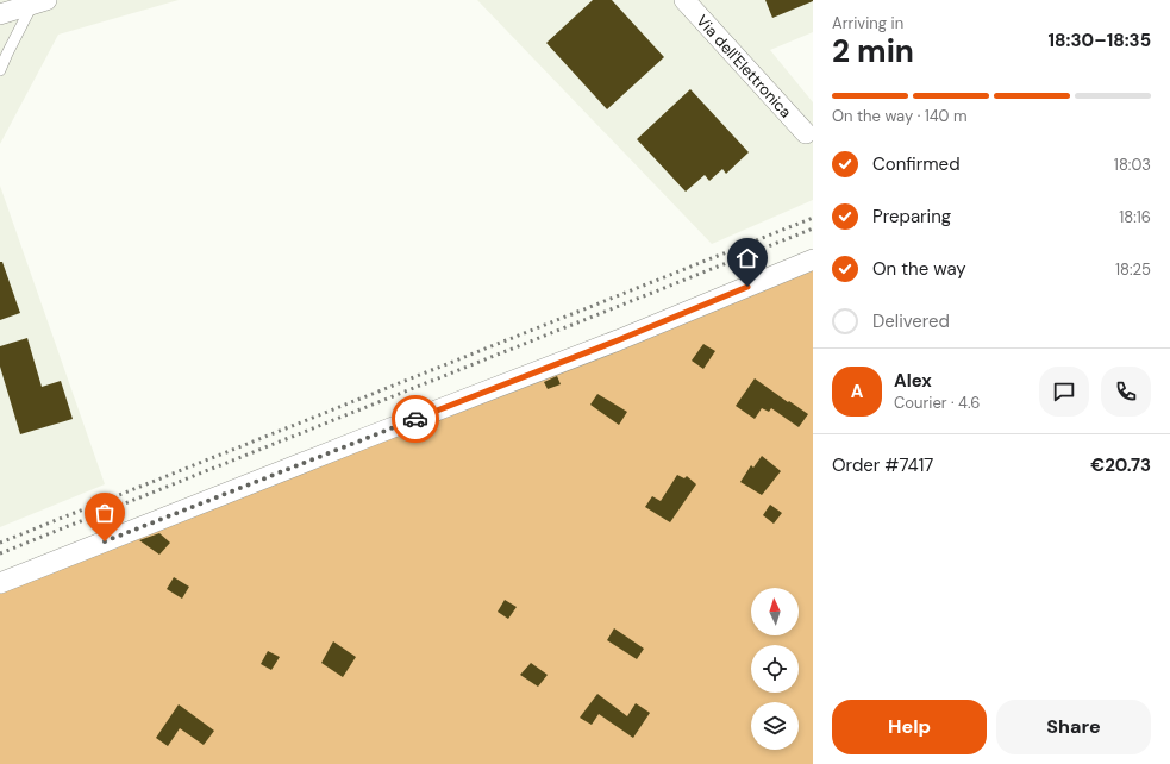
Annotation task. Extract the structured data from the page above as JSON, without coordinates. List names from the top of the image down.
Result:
{
  "streets": {
    "street": ["Via dell'Elettronica"]
  },
  "north": "top",
  "page": {
    "heading": ["2 min", "Arriving in", "18:30–18:35"],
    "panel": [
      "Alex",
      "Courier · 4.6",
      "Order #7417",
      "€20.73"
    ],
    "bar": "On the way · 140 m",
    "list": [
      ["Confirmed", "18:03"],
      ["Preparing", "18:16"],
      ["On the way", "18:25"],
      "Delivered"
    ],
    "round": "A",
    "buttons": ["Help", "Share"]
  }
}
